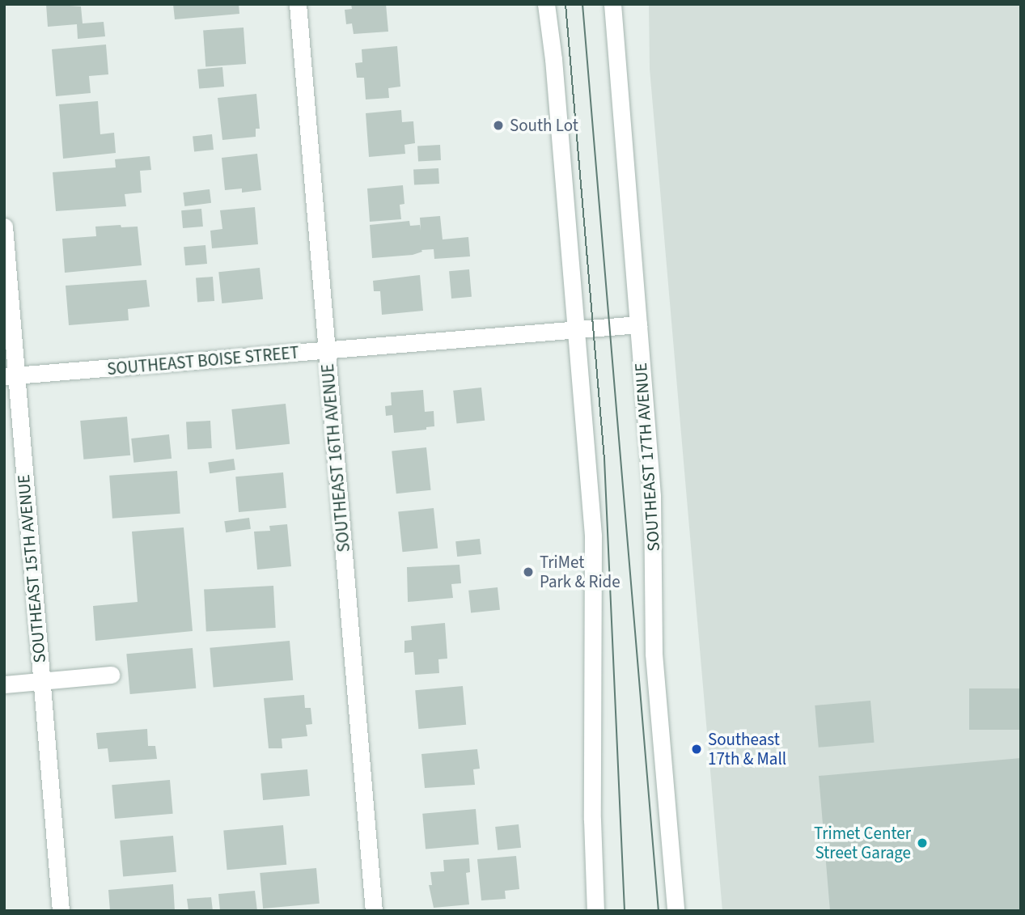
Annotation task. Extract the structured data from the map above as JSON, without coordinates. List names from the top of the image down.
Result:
{
  "streets": {
    "street": [
      "SOUTHEAST BOISE STREET",
      "SOUTHEAST 17TH AVENUE",
      "SOUTHEAST 16TH AVENUE",
      "SOUTHEAST 15TH AVENUE"
    ]
  },
  "crossings": [
    ["SOUTHEAST BOISE STREET", "SOUTHEAST 17TH AVENUE"],
    ["SOUTHEAST BOISE STREET", "SOUTHEAST 16TH AVENUE"],
    ["SOUTHEAST BOISE STREET", "SOUTHEAST 15TH AVENUE"]
  ],
  "places": [
    "South Lot",
    "TriMet Park & Ride",
    "Southeast 17th & Mall",
    "Trimet Center Street Garage"
  ]
}
